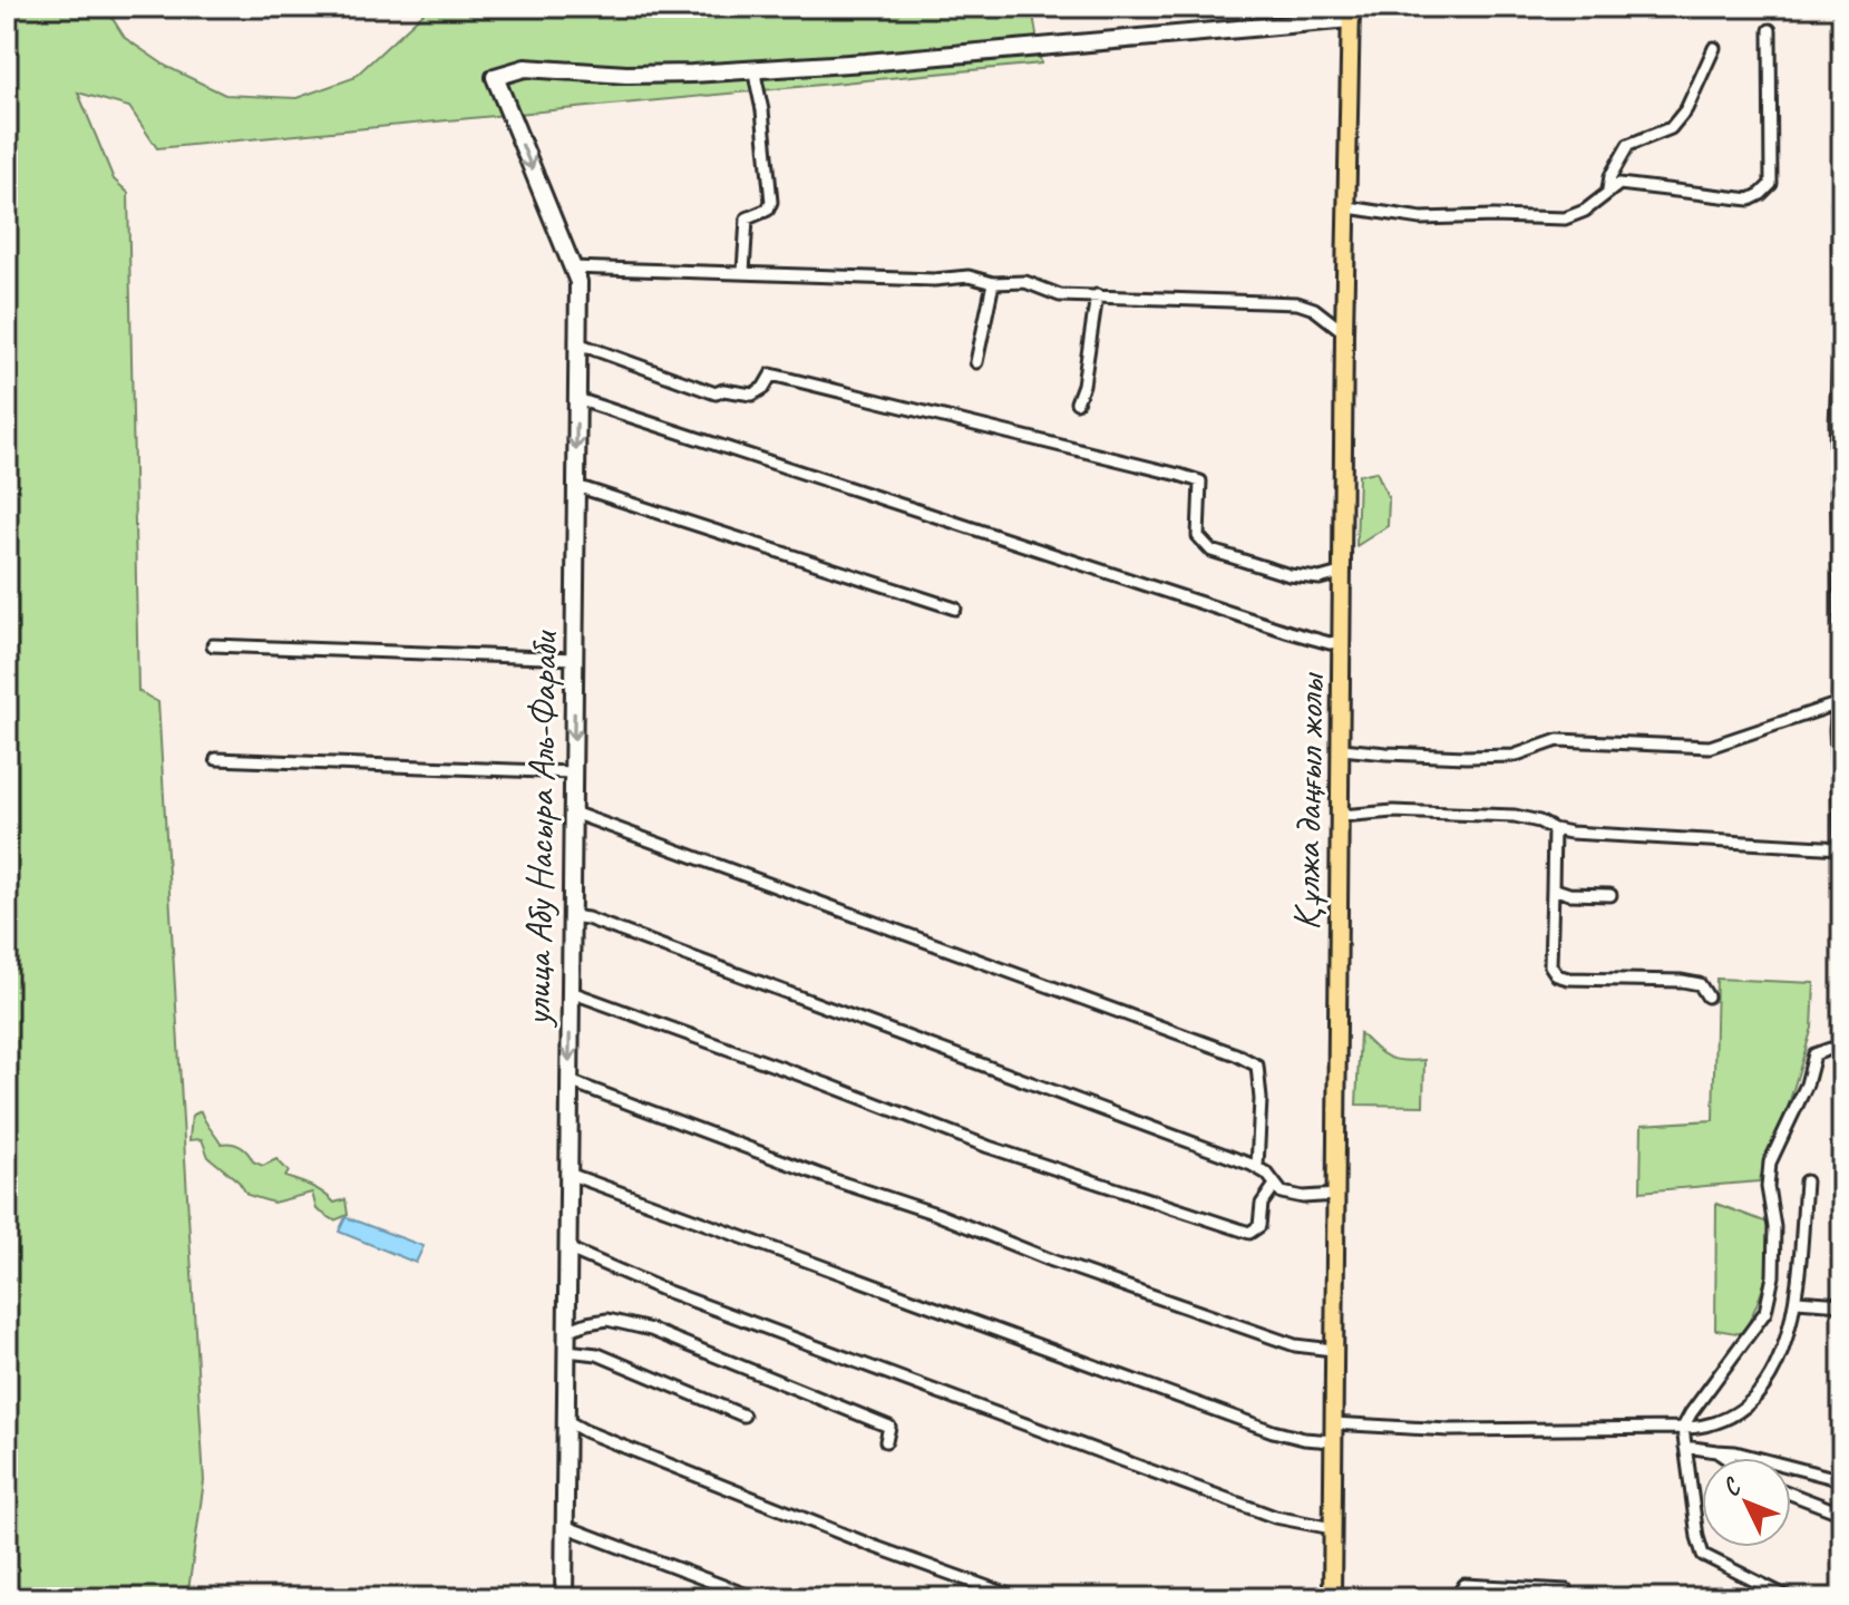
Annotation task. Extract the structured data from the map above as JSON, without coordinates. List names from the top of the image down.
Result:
{
  "streets": {
    "main road": ["Құлжа даңғыл жолы"],
    "street": ["улица Абу Насыра Аль-Фараби"]
  },
  "north": "top left"
}
